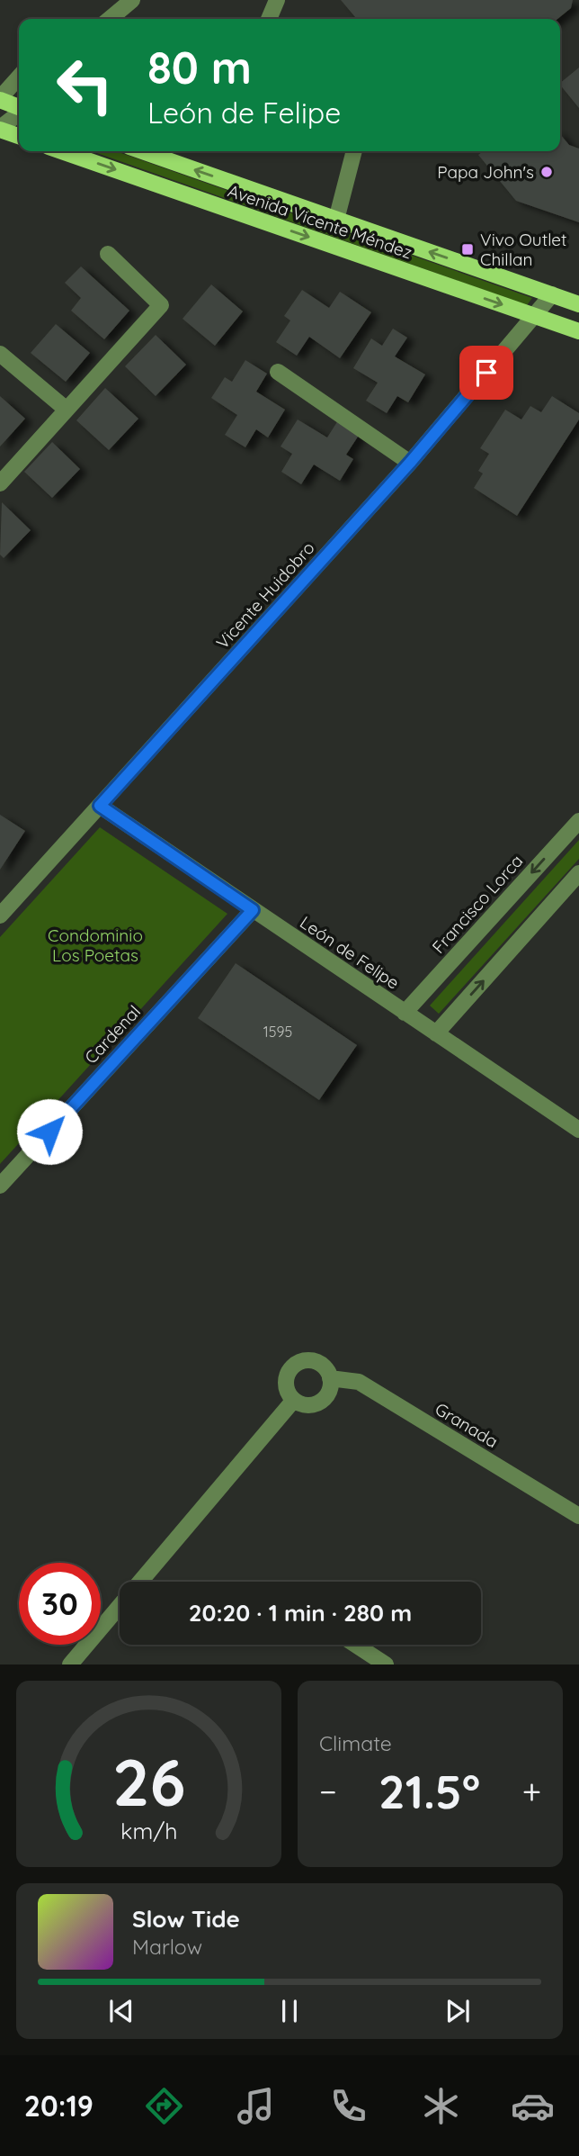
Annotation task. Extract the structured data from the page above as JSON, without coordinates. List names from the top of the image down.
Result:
{
  "streets": {
    "main road": ["Avenida Vicente Méndez"],
    "street": [
      "Vicente Huidobro",
      "Francisco Lorca",
      "León de Felipe",
      "Cardenal",
      "Granada"
    ]
  },
  "crossings": [
    ["Avenida Vicente Méndez", "Vicente Huidobro"],
    ["Vicente Huidobro", "León de Felipe"],
    ["Francisco Lorca", "León de Felipe"],
    ["León de Felipe", "Cardenal"]
  ],
  "parks": ["Condominio Los Poetas"],
  "places": {
    "other": ["Papa John's"],
    "transit": ["Vivo Outlet Chillan"]
  },
  "house_numbers": ["1595"],
  "page": {
    "turn": ["80 m", "León de Felipe"],
    "limit": "30",
    "trip": "20:20 · 1 min · 280 m",
    "tile": "Climate",
    "heat": ["−", "21.5°", "+"],
    "song": ["Slow Tide", "Marlow"],
    "tabs": "20:19",
    "gauge": ["26", "km/h"]
  }
}
